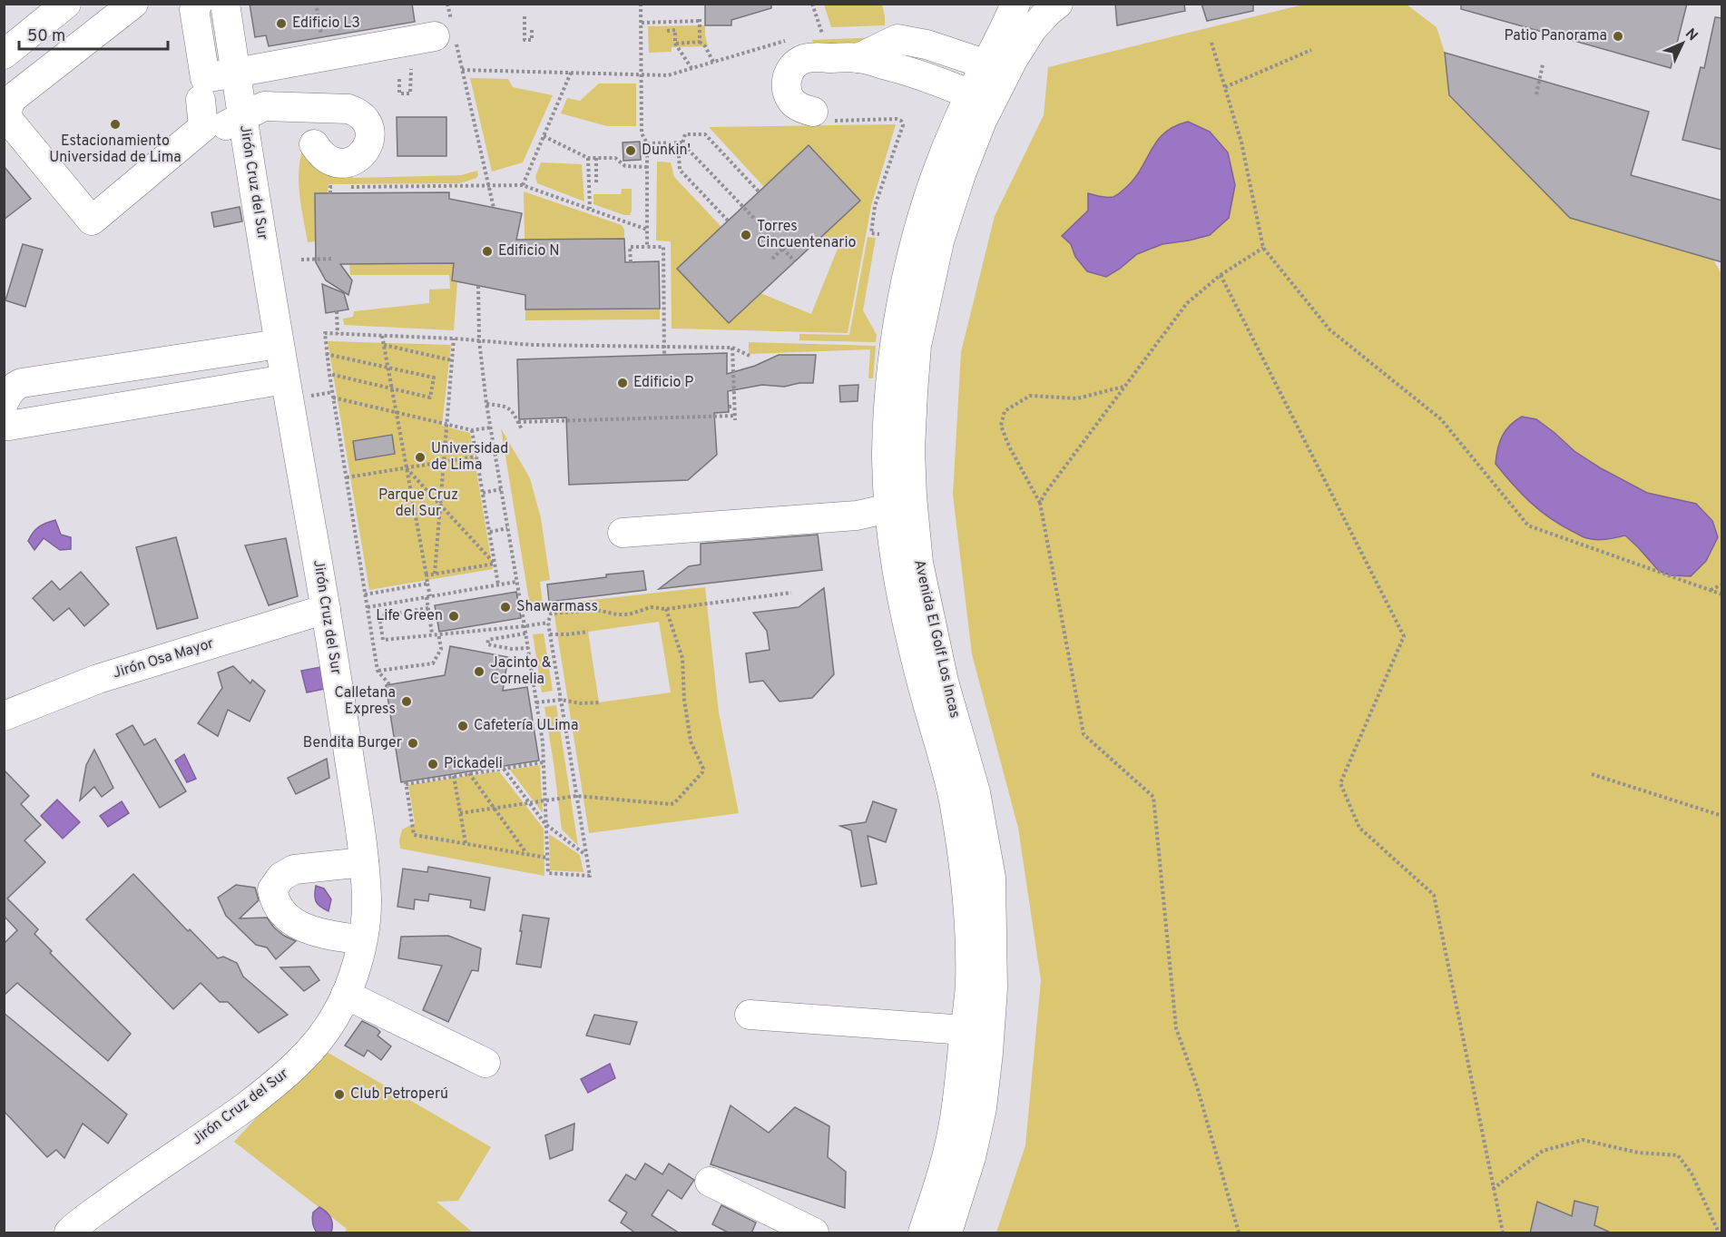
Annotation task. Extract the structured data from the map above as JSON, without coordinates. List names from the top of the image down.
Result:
{
  "streets": {
    "street": ["Jirón Cruz del Sur", "Avenida El Golf Los Incas", "Jirón Osa Mayor"]
  },
  "crossings": [
    ["Jirón Cruz del Sur", "Jirón Osa Mayor"]
  ],
  "parks": ["Parque Cruz del Sur"],
  "places": [
    "Edificio L3",
    "Patio Panorama",
    "Estacionamiento Universidad de Lima",
    "Dunkin'",
    "Torres Cincuentenario",
    "Edificio N",
    "Edificio P",
    "Universidad de Lima",
    "Shawarmass",
    "Life Green",
    "Jacinto & Cornelia",
    "Calletana Express",
    "Cafetería ULima",
    "Bendita Burger",
    "Pickadeli",
    "Club Petroperú"
  ],
  "scale_bar": "50 m",
  "north": "top right"
}
